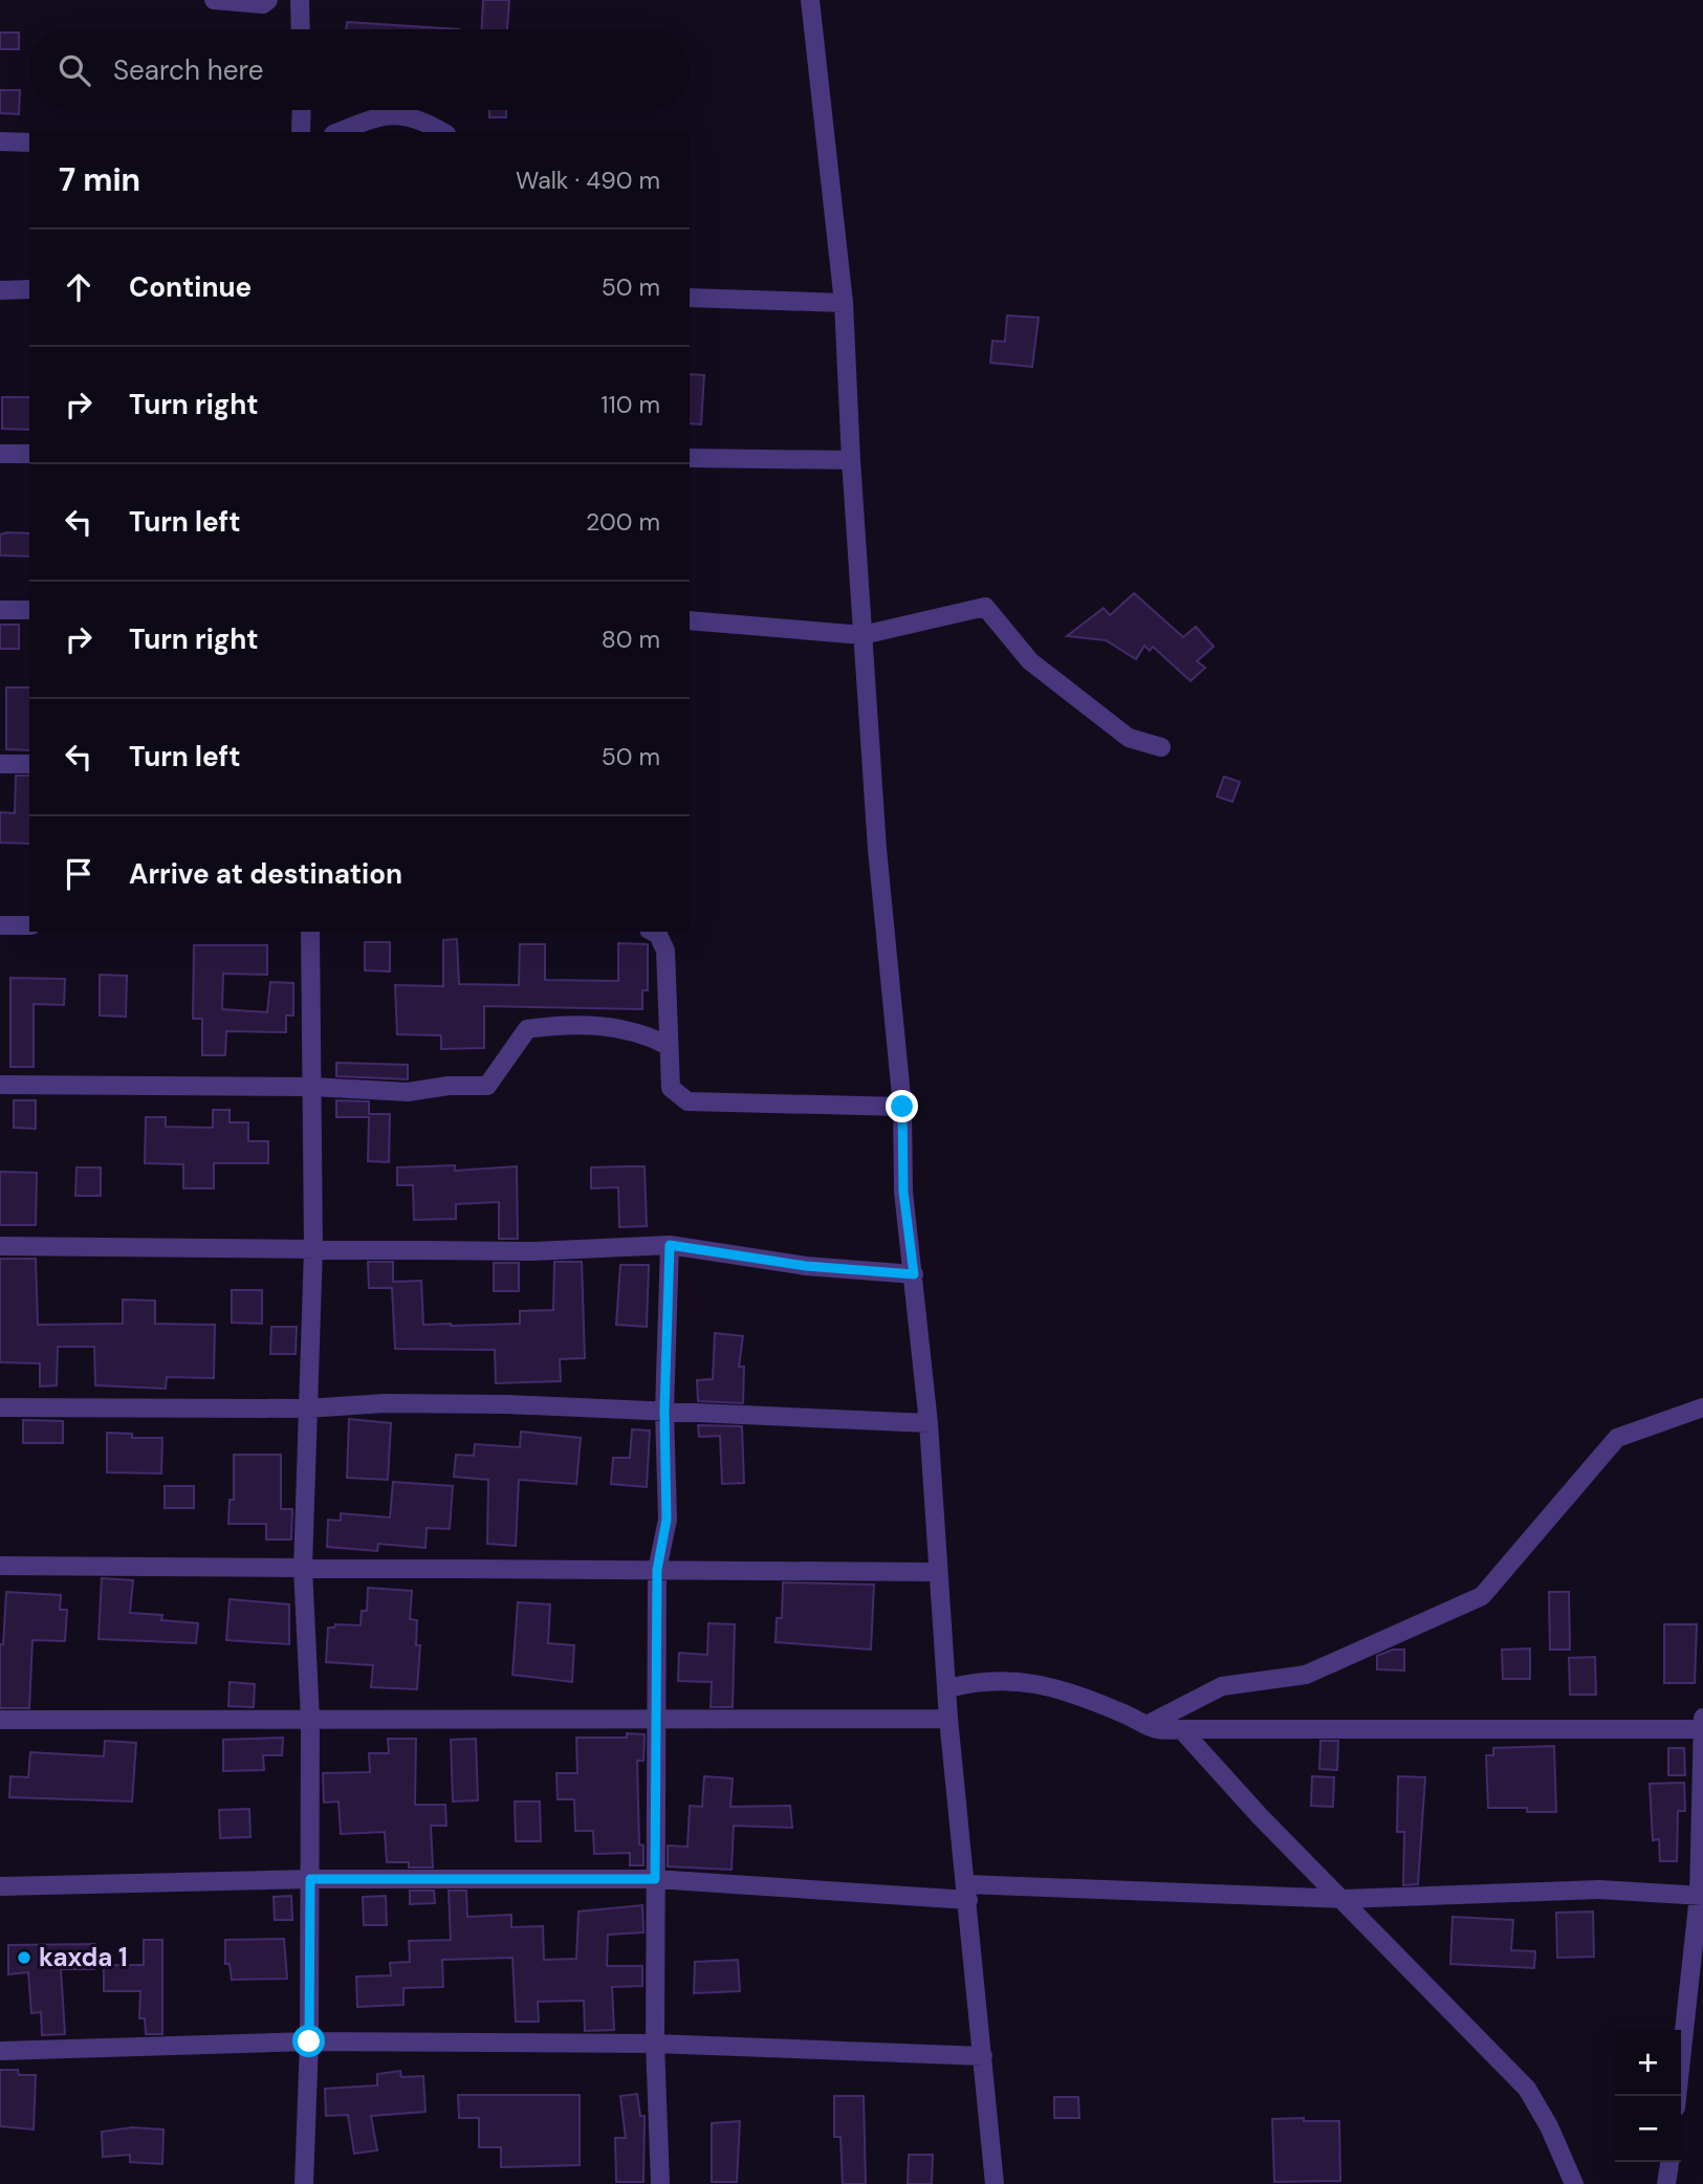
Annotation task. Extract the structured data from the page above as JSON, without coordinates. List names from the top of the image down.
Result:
{
  "places": ["kaxda 1"],
  "page": {
    "search": "Search here",
    "heading": ["7 min", "Walk · 490 m"],
    "list": [
      ["Continue", "50 m"],
      ["Turn right", "110 m"],
      ["Turn left", "200 m"],
      ["Turn right", "80 m"],
      ["Turn left", "50 m"],
      "Arrive at destination"
    ],
    "map_buttons": ["+", "−"]
  }
}
